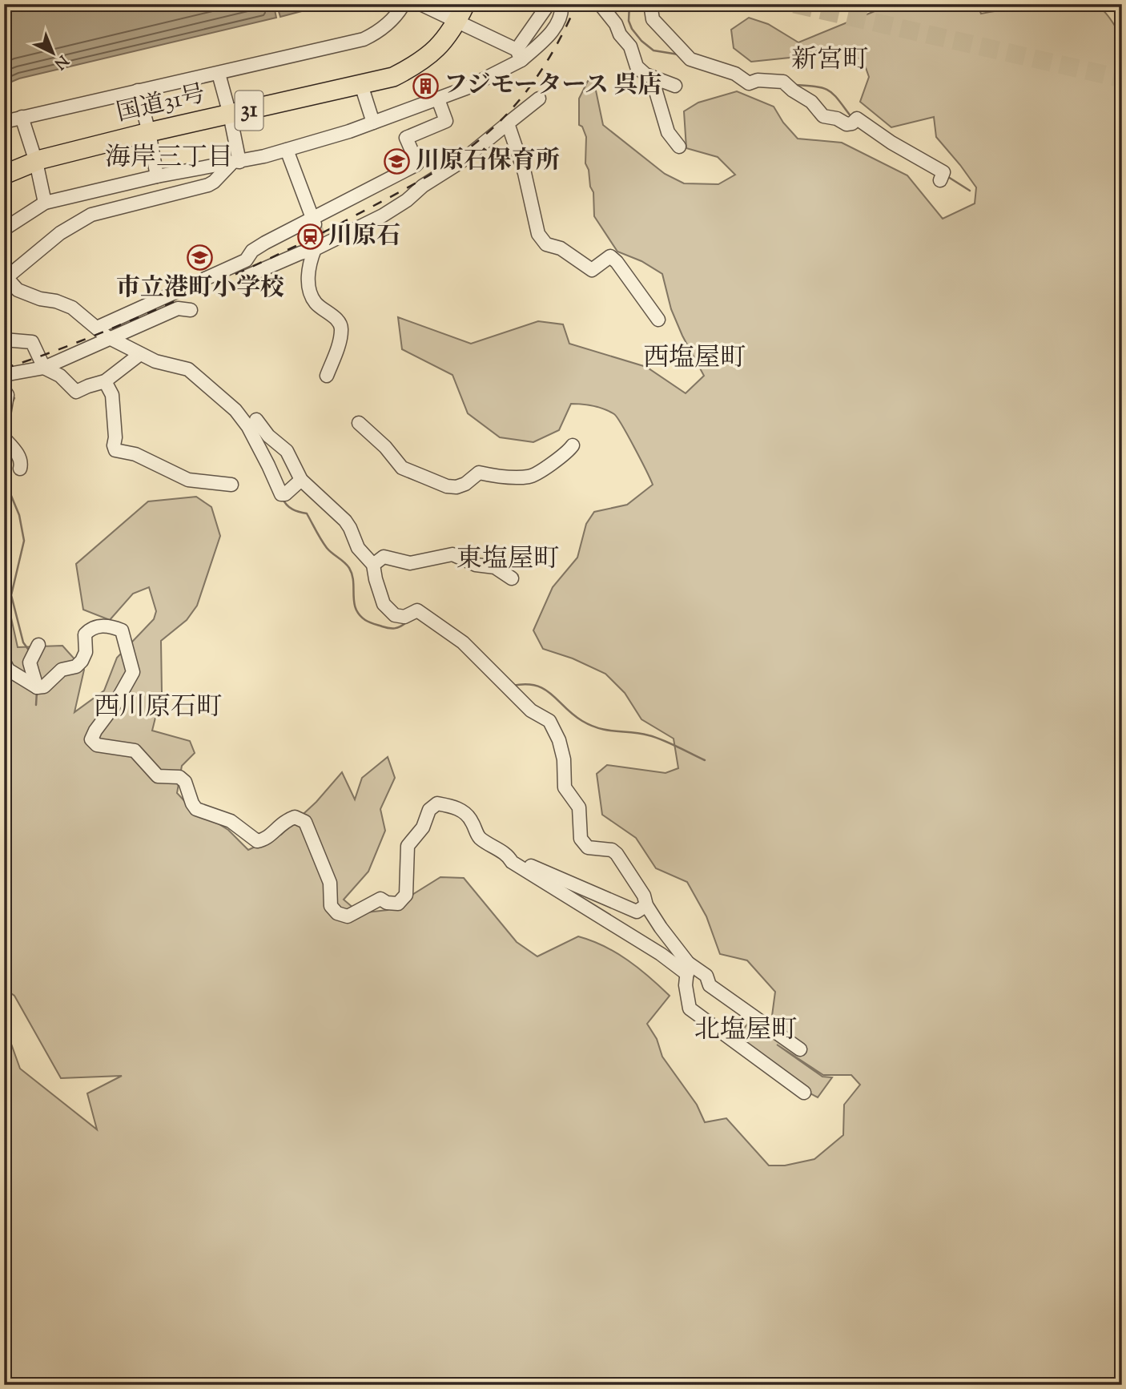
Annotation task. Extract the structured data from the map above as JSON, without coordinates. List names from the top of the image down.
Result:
{
  "streets": {
    "highway": ["国道31号", "31"]
  },
  "districts": [
    "新宮町",
    "海岸三丁目",
    "西塩屋町",
    "東塩屋町",
    "西川原石町",
    "北塩屋町"
  ],
  "places": {
    "building": ["フジモータース 呉店"],
    "school or university": ["川原石保育所", "市立港町小学校"],
    "station": ["川原石"]
  },
  "north": "bottom right"
}
